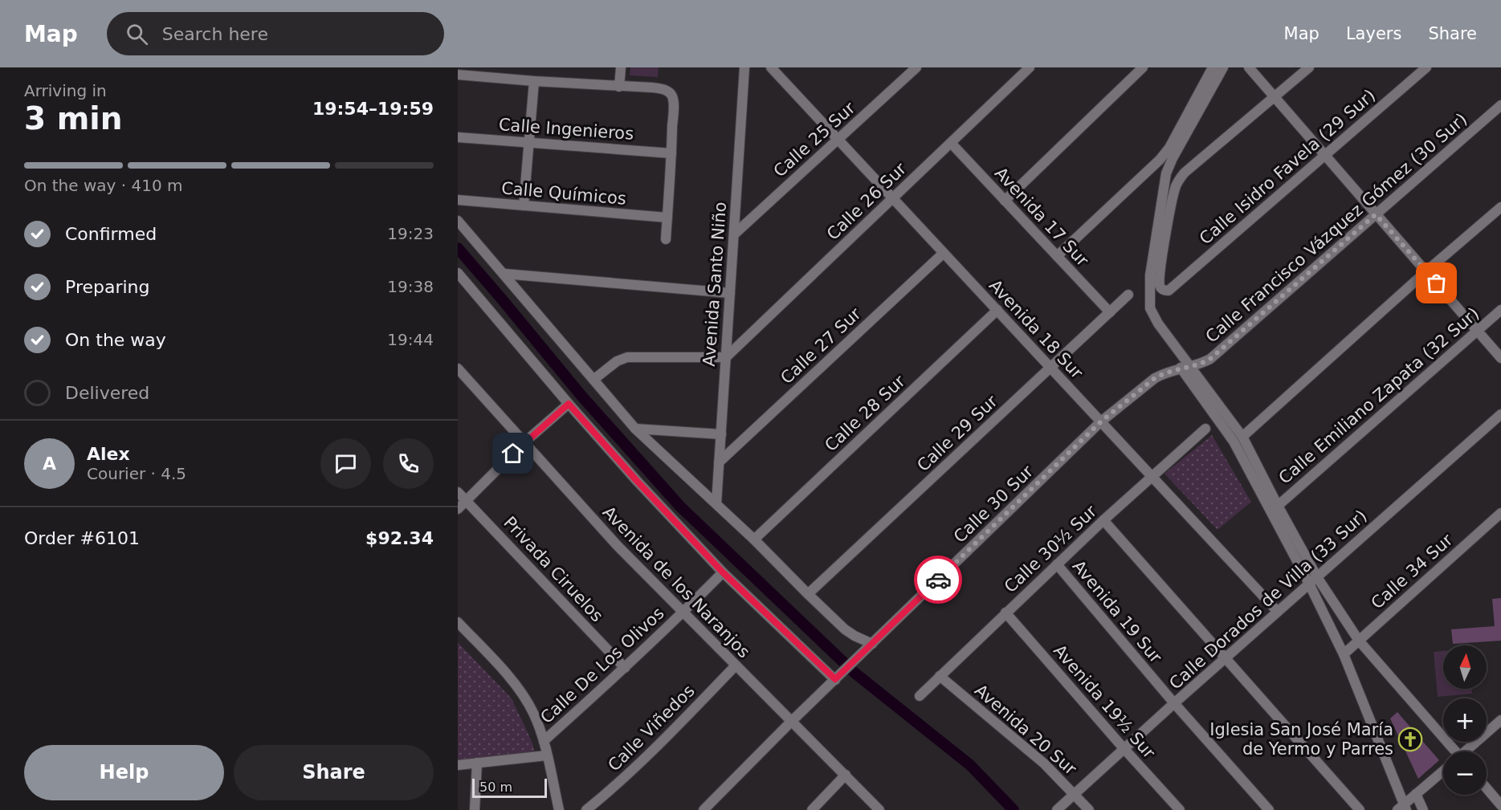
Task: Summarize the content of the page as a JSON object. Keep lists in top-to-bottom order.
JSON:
{
  "streets": {
    "street": [
      "Calle Ingenieros",
      "Calle 25 Sur",
      "Calle Isidro Favela (29 Sur)",
      "Calle Químicos",
      "Calle 26 Sur",
      "Avenida 17 Sur",
      "Calle Francisco Vázquez Gómez (30 Sur)",
      "Avenida Santo Niño",
      "Avenida 18 Sur",
      "Calle 27 Sur",
      "Calle Emiliano Zapata (32 Sur)",
      "Calle 28 Sur",
      "Calle 29 Sur",
      "Calle 30 Sur",
      "Calle 30½ Sur",
      "Privada Ciruelos",
      "Calle 34 Sur",
      "Avenida de los Naranjos",
      "Calle Dorados de Villa (33 Sur)",
      "Avenida 19 Sur",
      "Calle De Los Olivos",
      "Avenida 19½ Sur",
      "Calle Viñedos",
      "Avenida 20 Sur"
    ]
  },
  "crossings": [
    ["Calle 25 Sur", "Avenida Santo Niño"],
    ["Calle 25 Sur", "Avenida 18 Sur"],
    ["Calle 26 Sur", "Avenida 17 Sur"],
    ["Calle 26 Sur", "Avenida Santo Niño"],
    ["Calle 26 Sur", "Avenida 18 Sur"],
    ["Avenida 17 Sur", "Calle 29 Sur"],
    ["Calle Francisco Vázquez Gómez (30 Sur)", "Calle 30 Sur"],
    ["Avenida Santo Niño", "Calle 27 Sur"],
    ["Avenida 18 Sur", "Calle 27 Sur"],
    ["Avenida 18 Sur", "Calle 28 Sur"],
    ["Avenida 18 Sur", "Calle 29 Sur"],
    ["Avenida 18 Sur", "Calle 30 Sur"],
    ["Avenida 18 Sur", "Calle 30½ Sur"],
    ["Avenida 18 Sur", "Calle Dorados de Villa (33 Sur)"],
    ["Calle 30 Sur", "Avenida de los Naranjos"],
    ["Calle 30½ Sur", "Avenida 19 Sur"],
    ["Calle 30½ Sur", "Avenida 19½ Sur"],
    ["Calle 30½ Sur", "Avenida 20 Sur"],
    ["Privada Ciruelos", "Calle De Los Olivos"],
    ["Avenida de los Naranjos", "Calle De Los Olivos"],
    ["Avenida de los Naranjos", "Calle Viñedos"],
    ["Calle Dorados de Villa (33 Sur)", "Avenida 19 Sur"],
    ["Calle Dorados de Villa (33 Sur)", "Avenida 19½ Sur"],
    ["Calle Dorados de Villa (33 Sur)", "Avenida 20 Sur"]
  ],
  "places": {
    "church": ["Iglesia San José María de Yermo y Parres"]
  },
  "scale_bar": "50 m",
  "north": "top",
  "page": {
    "header": "Map",
    "search": "Search here",
    "nav": ["Map", "Layers", "Share"],
    "heading": ["3 min", "Arriving in", "19:54–19:59"],
    "panel": [
      "Alex",
      "Courier · 4.5",
      "Order #6101",
      "$92.34"
    ],
    "bar": "On the way · 410 m",
    "list": [
      ["Confirmed", "19:23"],
      ["Preparing", "19:38"],
      ["On the way", "19:44"],
      "Delivered"
    ],
    "round": "A",
    "map_buttons": ["+", "−"],
    "buttons": ["Help", "Share"],
    "scale": "50 m"
  }
}
